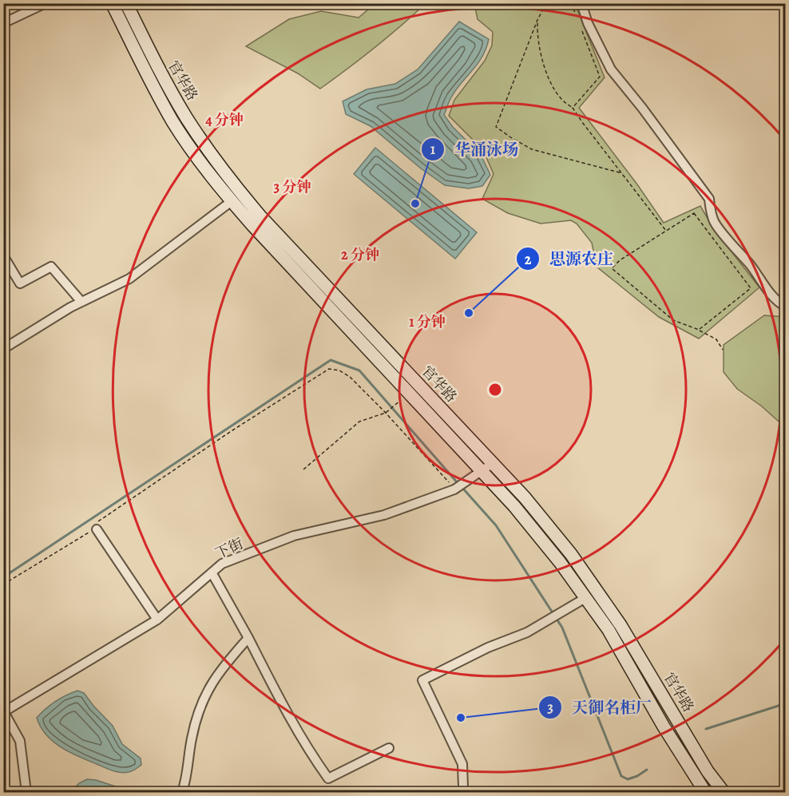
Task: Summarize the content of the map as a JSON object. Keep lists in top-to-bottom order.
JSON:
{
  "streets": {
    "main road": ["官华路"],
    "street": ["下街"]
  },
  "crossings": [
    ["官华路", "下街"]
  ],
  "places": ["华涌泳场", "思源农庄", "天御名柜厂"],
  "rings": [
    "4 分钟",
    "3 分钟",
    "2 分钟",
    "1 分钟"
  ]
}
